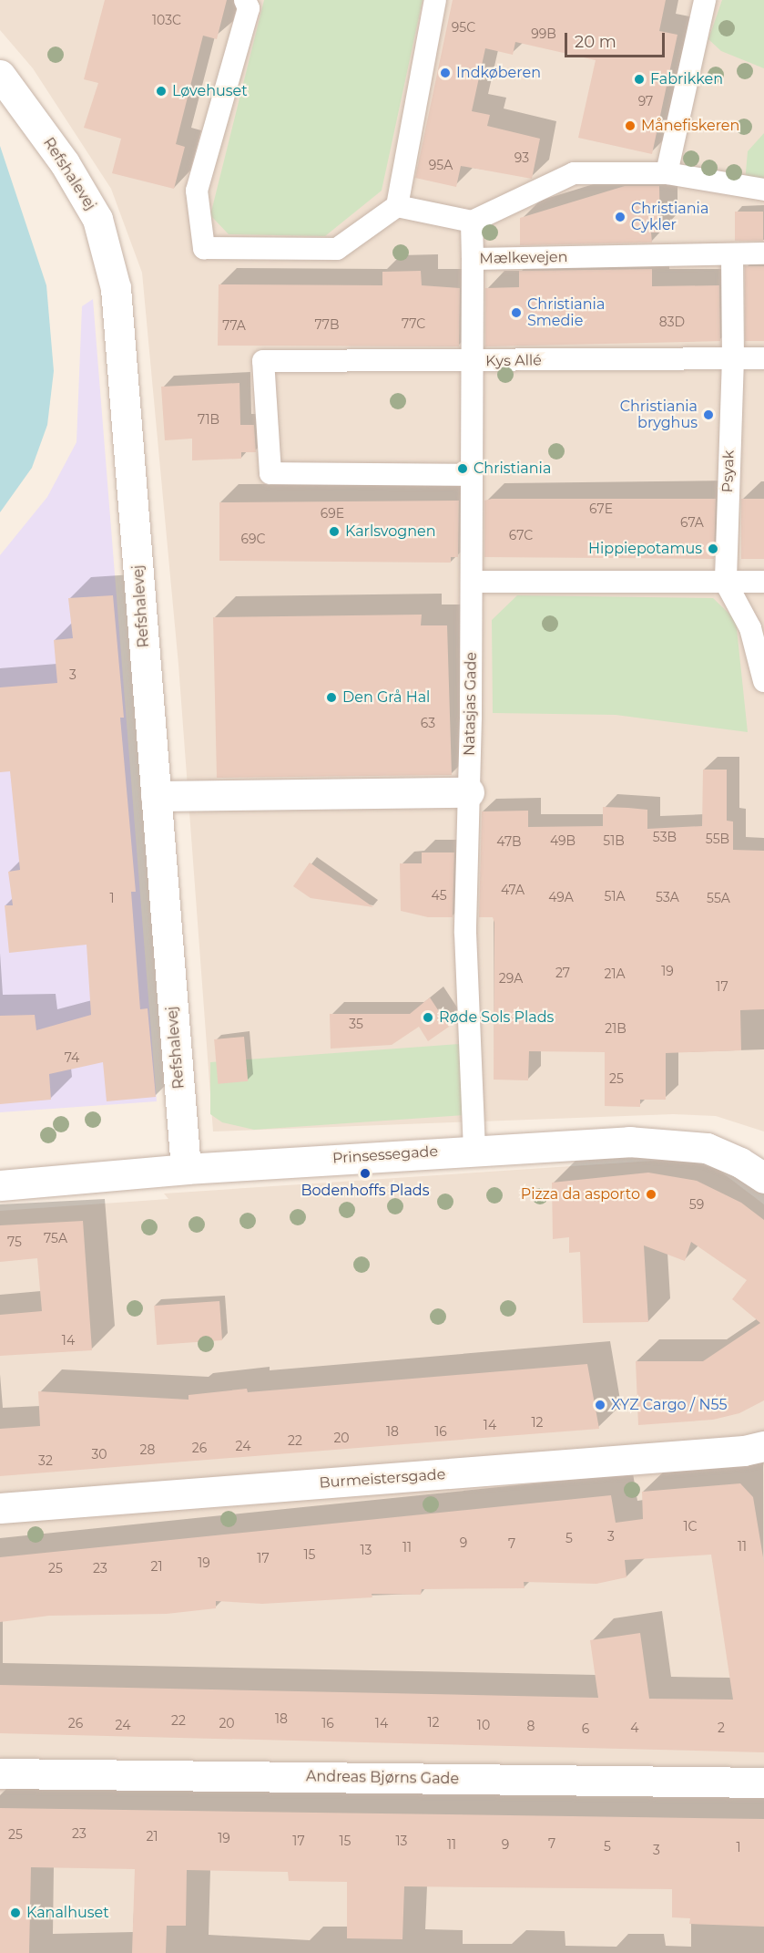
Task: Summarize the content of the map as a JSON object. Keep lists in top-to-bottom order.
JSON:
{
  "streets": {
    "street": [
      "Refshalevej",
      "Mælkevejen",
      "Kys Allé",
      "Psyak",
      "Natasjas Gade",
      "Prinsessegade",
      "Burmeistersgade",
      "Andreas Bjørns Gade"
    ]
  },
  "crossings": [
    ["Refshalevej", "Prinsessegade"],
    ["Mælkevejen", "Psyak"],
    ["Mælkevejen", "Natasjas Gade"],
    ["Kys Allé", "Psyak"],
    ["Kys Allé", "Natasjas Gade"],
    ["Natasjas Gade", "Prinsessegade"]
  ],
  "places": [
    "Indkøberen",
    "Fabrikken",
    "Løvehuset",
    "Månefiskeren",
    "Christiania Cykler",
    "Christiania Smedie",
    "Christiania bryghus",
    "Christiania",
    "Karlsvognen",
    "Hippiepotamus",
    "Den Grå Hal",
    "Røde Sols Plads",
    "Bodenhoffs Plads",
    "Pizza da asporto",
    "XYZ Cargo / N55",
    "Kanalhuset"
  ],
  "house_numbers": [
    "103C",
    "95C",
    "99B",
    "97",
    "93",
    "95A",
    "83D",
    "77C",
    "77B",
    "77A",
    "71B",
    "67E",
    "69E",
    "67A",
    "67C",
    "69C",
    "3",
    "63",
    "53B",
    "55B",
    "49B",
    "51B",
    "47B",
    "47A",
    "45",
    "51A",
    "49A",
    "53A",
    "1",
    "55A",
    "19",
    "27",
    "21A",
    "29A",
    "17",
    "35",
    "21B",
    "74",
    "25",
    "59",
    "75A",
    "75",
    "14",
    "12",
    "14",
    "18",
    "16",
    "20",
    "22",
    "24",
    "26",
    "28",
    "30",
    "32",
    "1C",
    "3",
    "5",
    "9",
    "7",
    "11",
    "11",
    "13",
    "15",
    "17",
    "19",
    "21",
    "25",
    "23",
    "18",
    "22",
    "12",
    "26",
    "20",
    "16",
    "14",
    "24",
    "10",
    "8",
    "4",
    "2",
    "6",
    "23",
    "25",
    "21",
    "19",
    "17",
    "15",
    "13",
    "7",
    "11",
    "9",
    "5",
    "1",
    "3"
  ],
  "scale_bar": "20 m"
}
